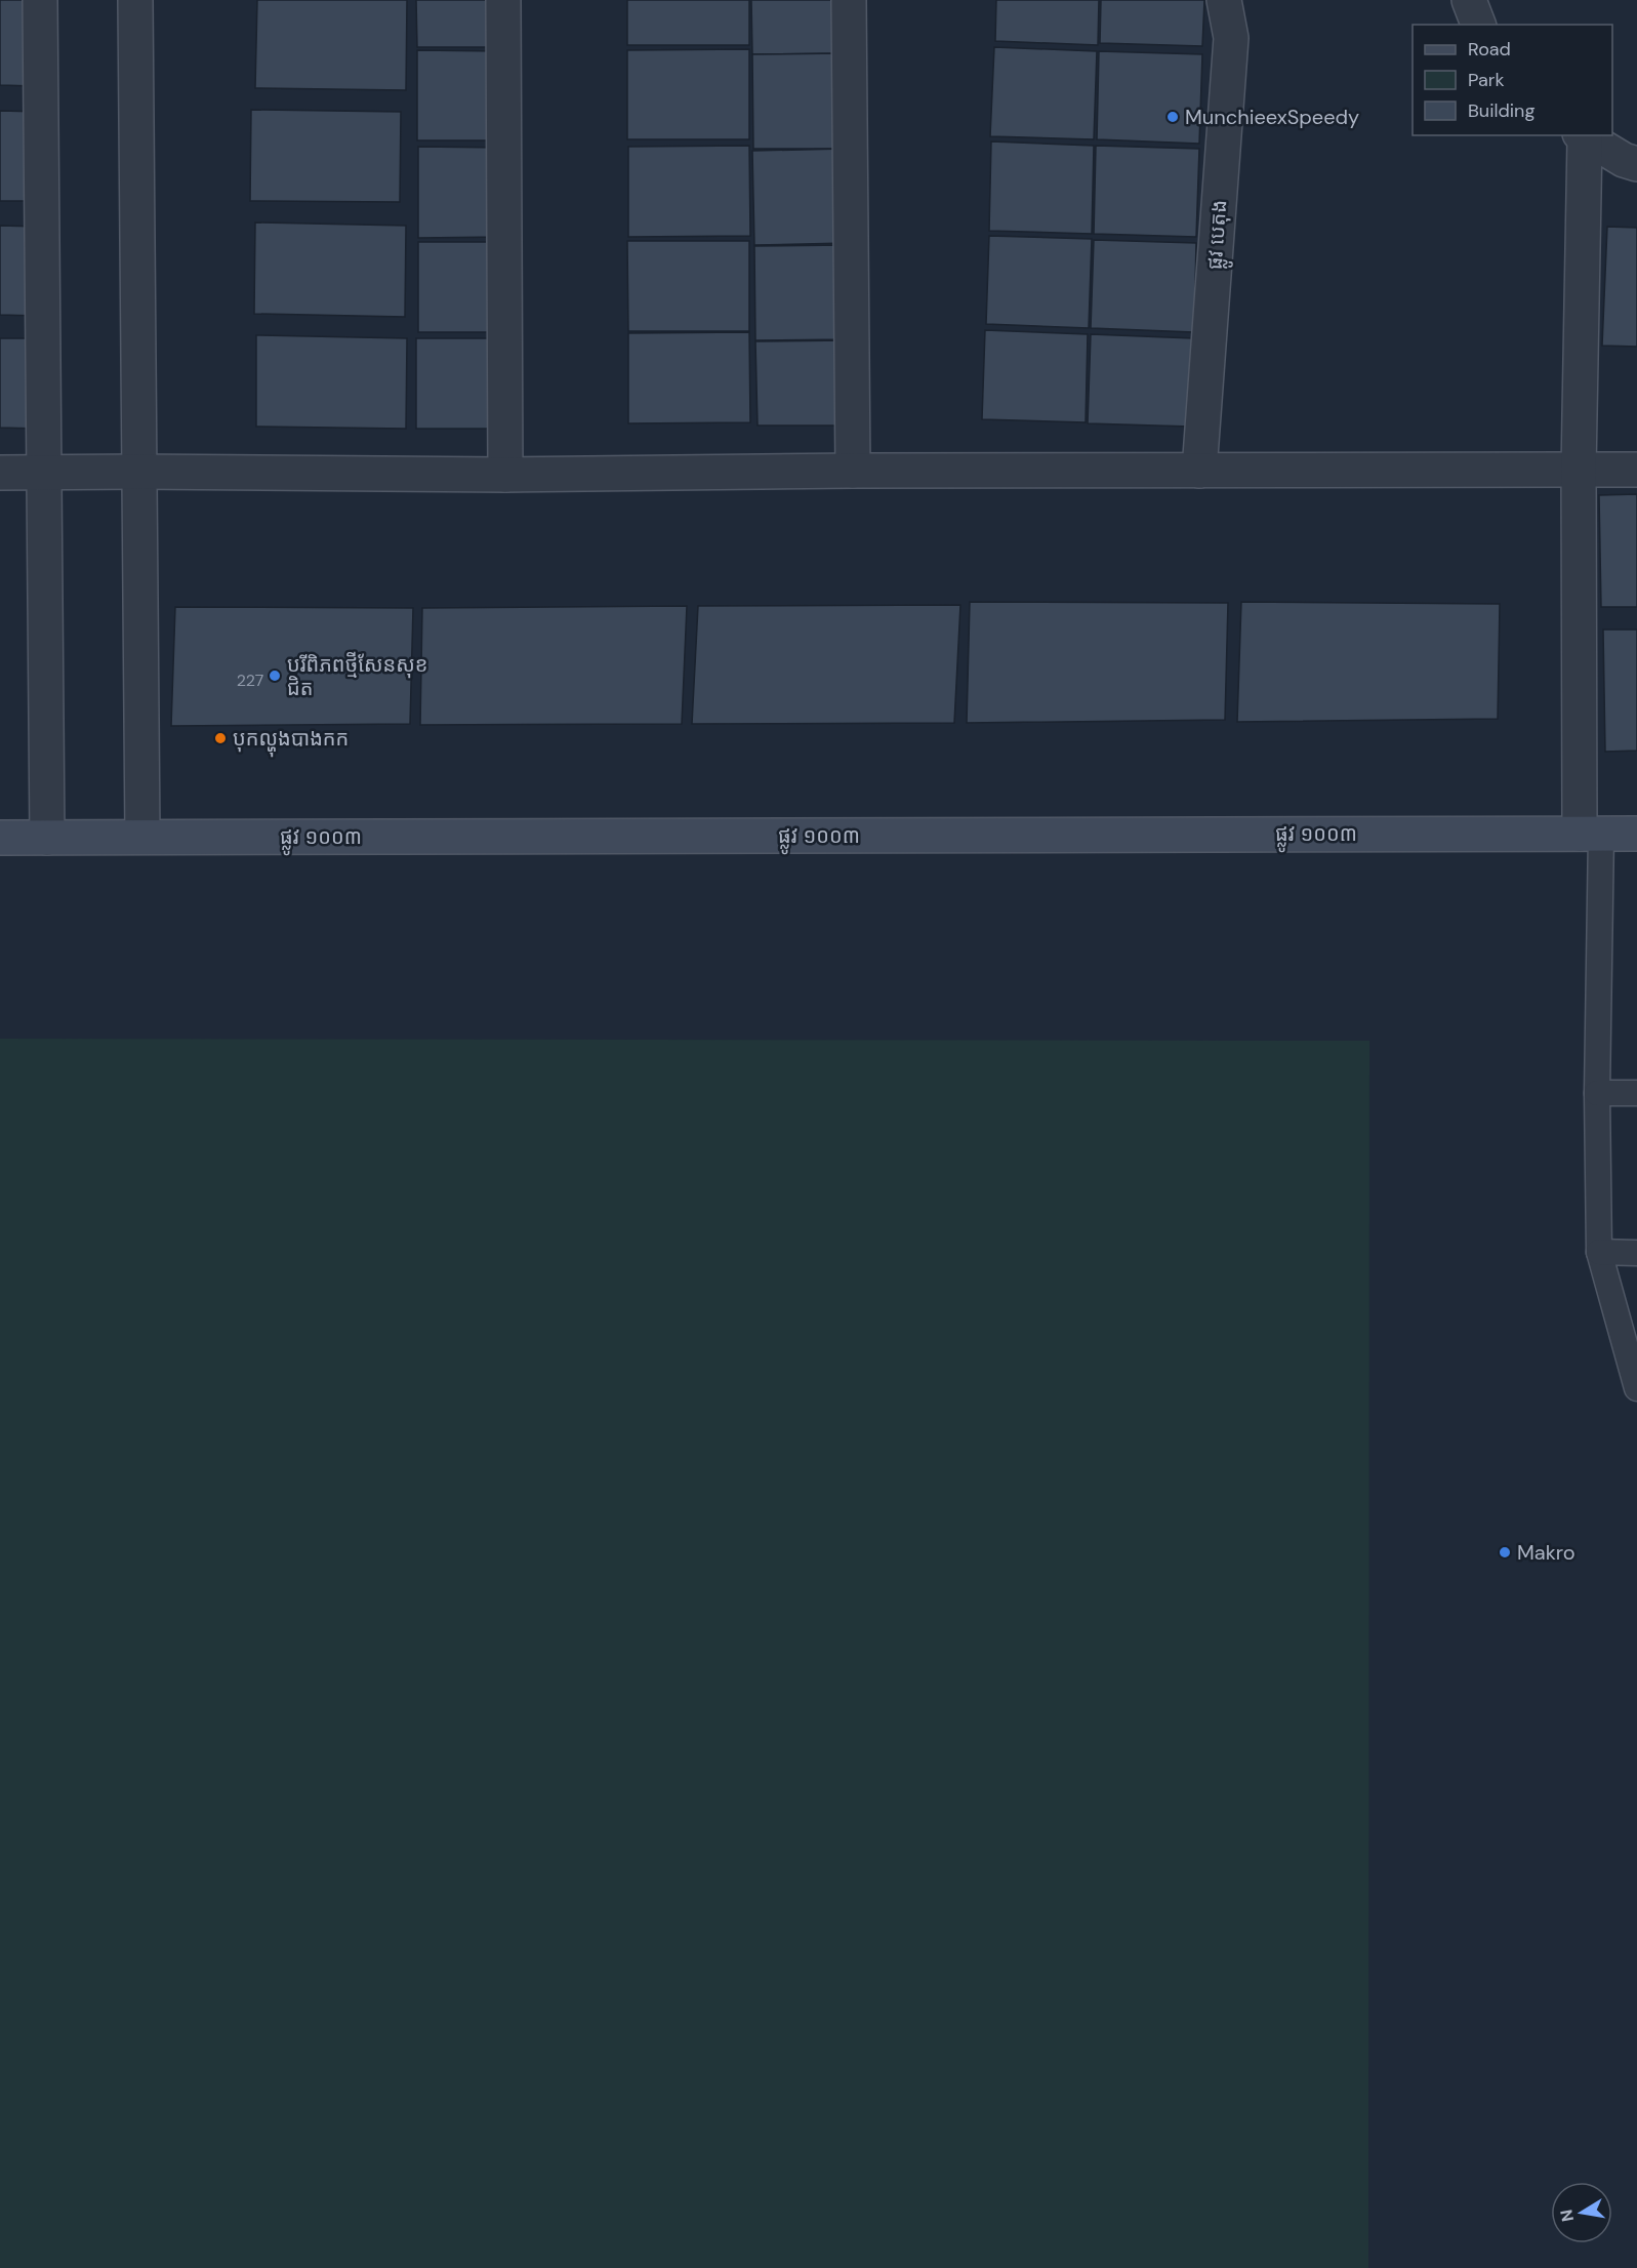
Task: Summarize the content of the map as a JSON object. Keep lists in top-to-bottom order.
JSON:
{
  "streets": {
    "main road": ["ផ្លូវ ១០០៣"],
    "street": ["ផ្លូវ បេតុង"]
  },
  "places": [
    "MunchieexSpeedy",
    "បុរីពិភពថ្មីសែនសុខ ជិត",
    "បុកល្ហុងបាងកក",
    "Makro"
  ],
  "house_numbers": ["227"],
  "legend": ["Road", "Park", "Building"],
  "north": "left"
}
